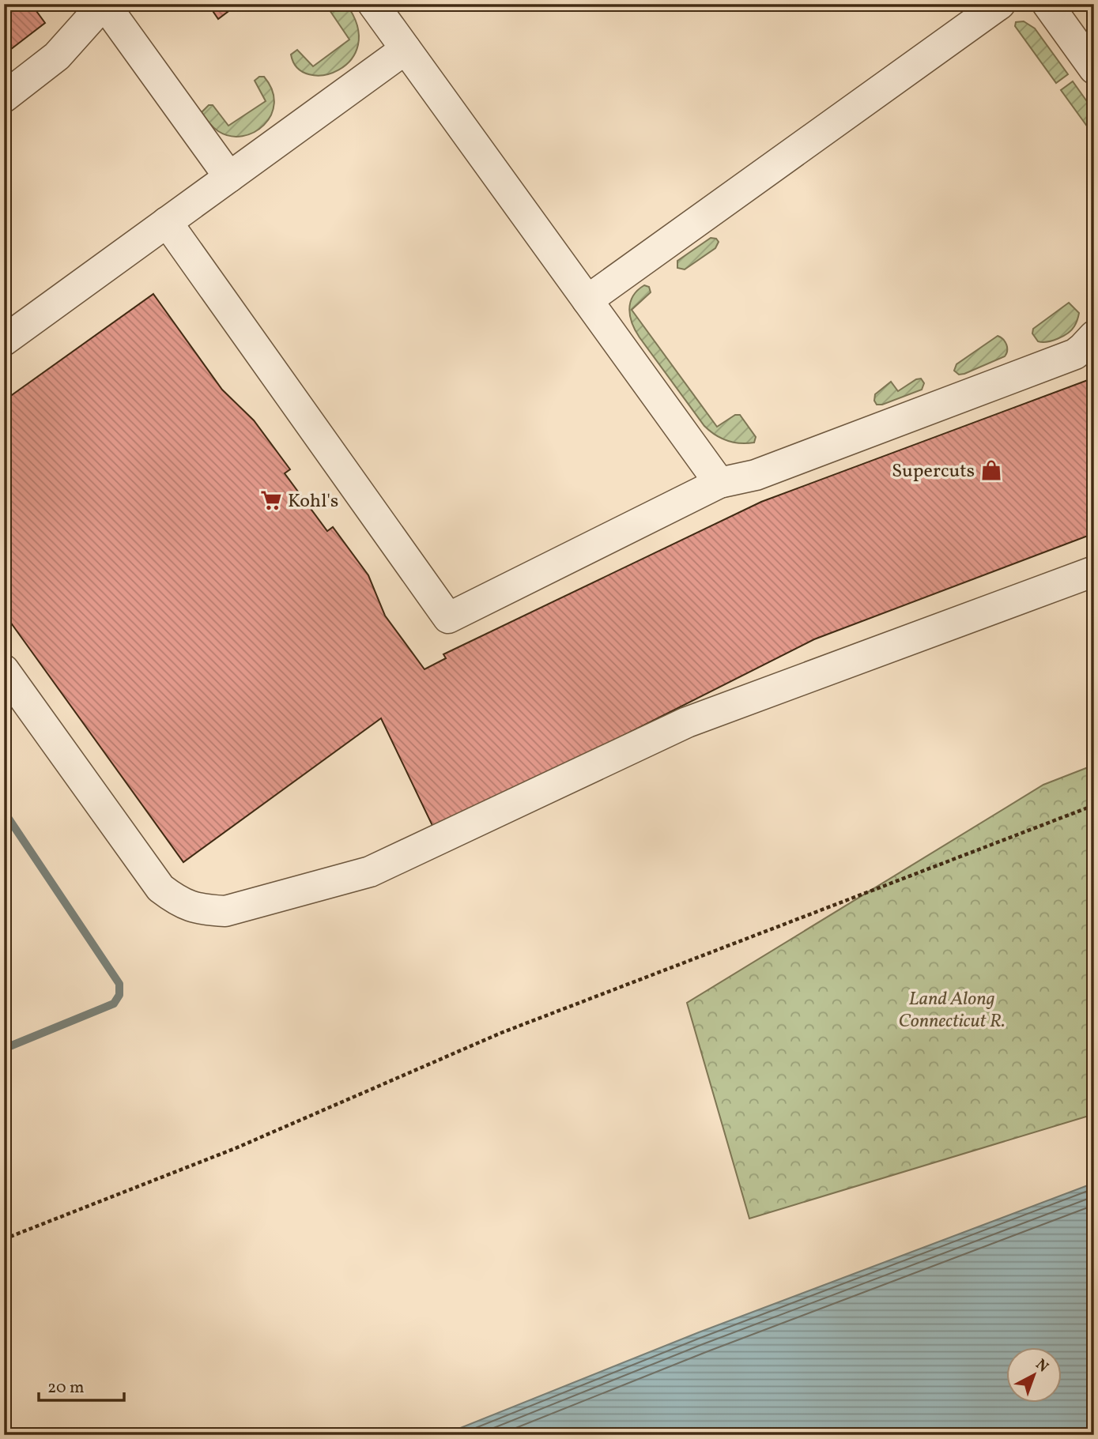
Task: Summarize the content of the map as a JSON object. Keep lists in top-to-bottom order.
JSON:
{
  "parks": ["Land Along Connecticut R."],
  "places": {
    "shop": ["Supercuts"],
    "supermarket": ["Kohl's"]
  },
  "scale_bar": "20 m",
  "north": "top right"
}
